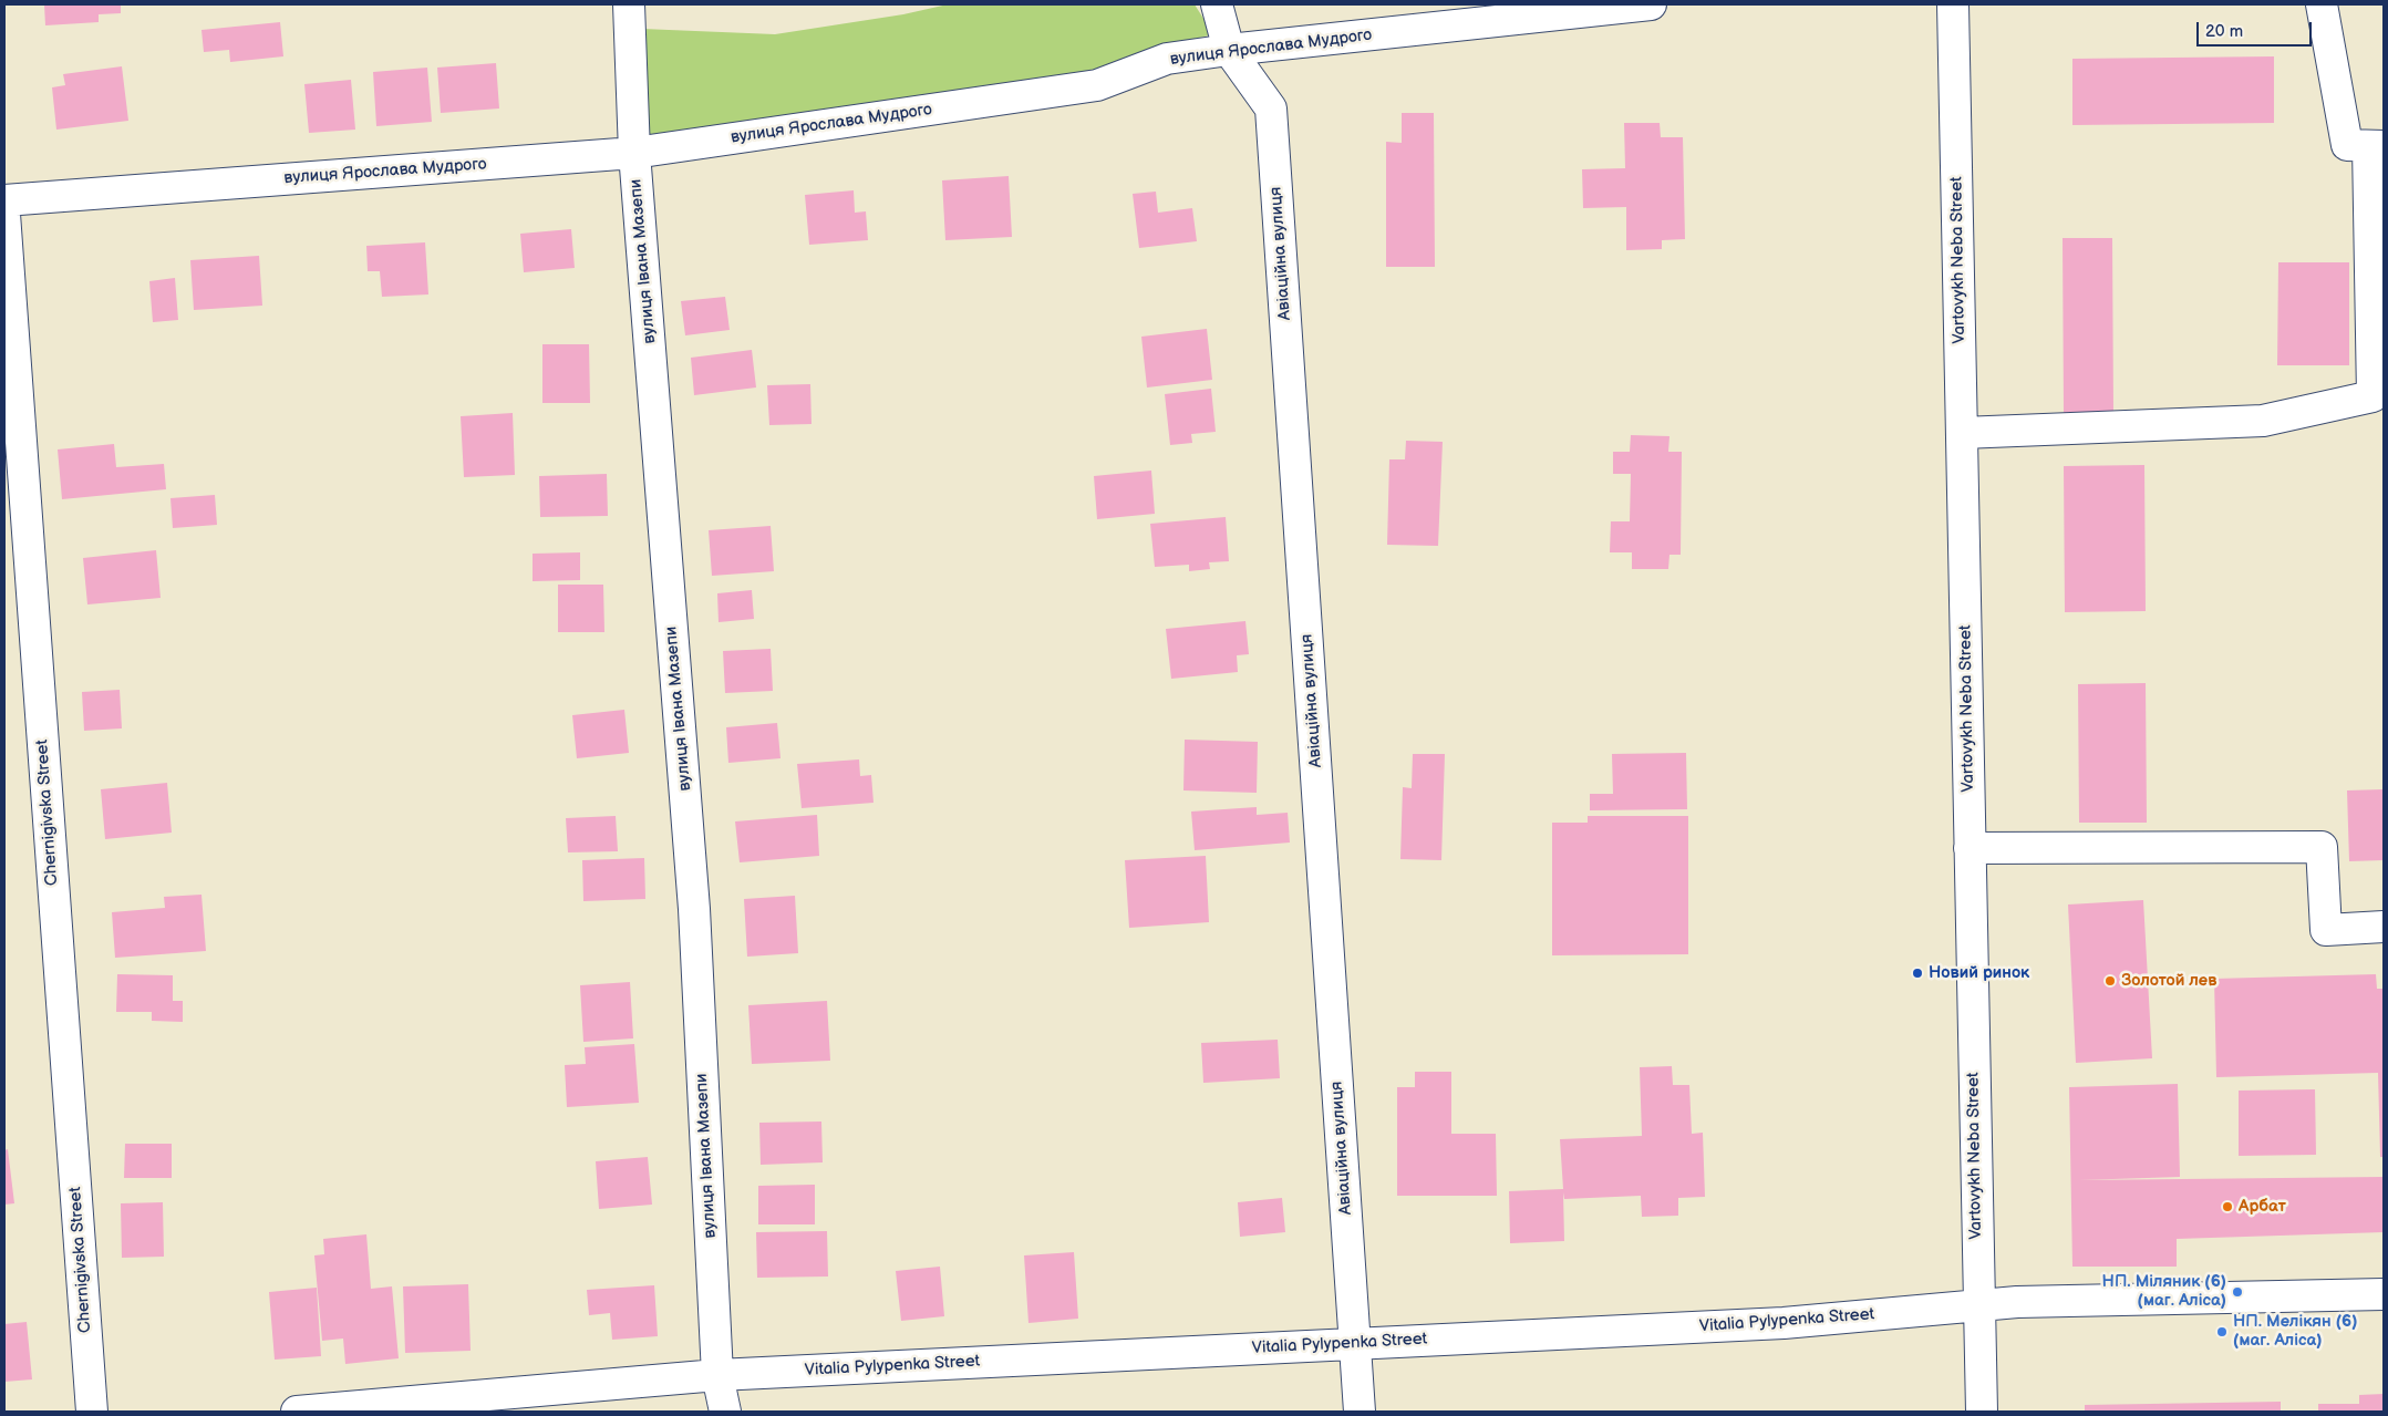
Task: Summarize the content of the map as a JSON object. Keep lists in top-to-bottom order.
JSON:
{
  "streets": {
    "street": [
      "вулиця Ярослава Мудрого",
      "Авіаційна вулиця",
      "Vartovykh Neba Street",
      "вулиця Івана Мазепи",
      "Chernigivska Street",
      "Vitalia Pylypenka Street"
    ]
  },
  "crossings": [
    ["вулиця Ярослава Мудрого", "Авіаційна вулиця"],
    ["вулиця Ярослава Мудрого", "вулиця Івана Мазепи"],
    ["Авіаційна вулиця", "Vitalia Pylypenka Street"],
    ["Vartovykh Neba Street", "Vitalia Pylypenka Street"],
    ["вулиця Івана Мазепи", "Vitalia Pylypenka Street"]
  ],
  "places": [
    "Новий ринок",
    "Золотой лев",
    "Арбат",
    "НП. Міляник (6) (маг. Аліса)",
    "НП. Мелікян (6) (маг. Аліса)"
  ],
  "scale_bar": "20 m"
}
